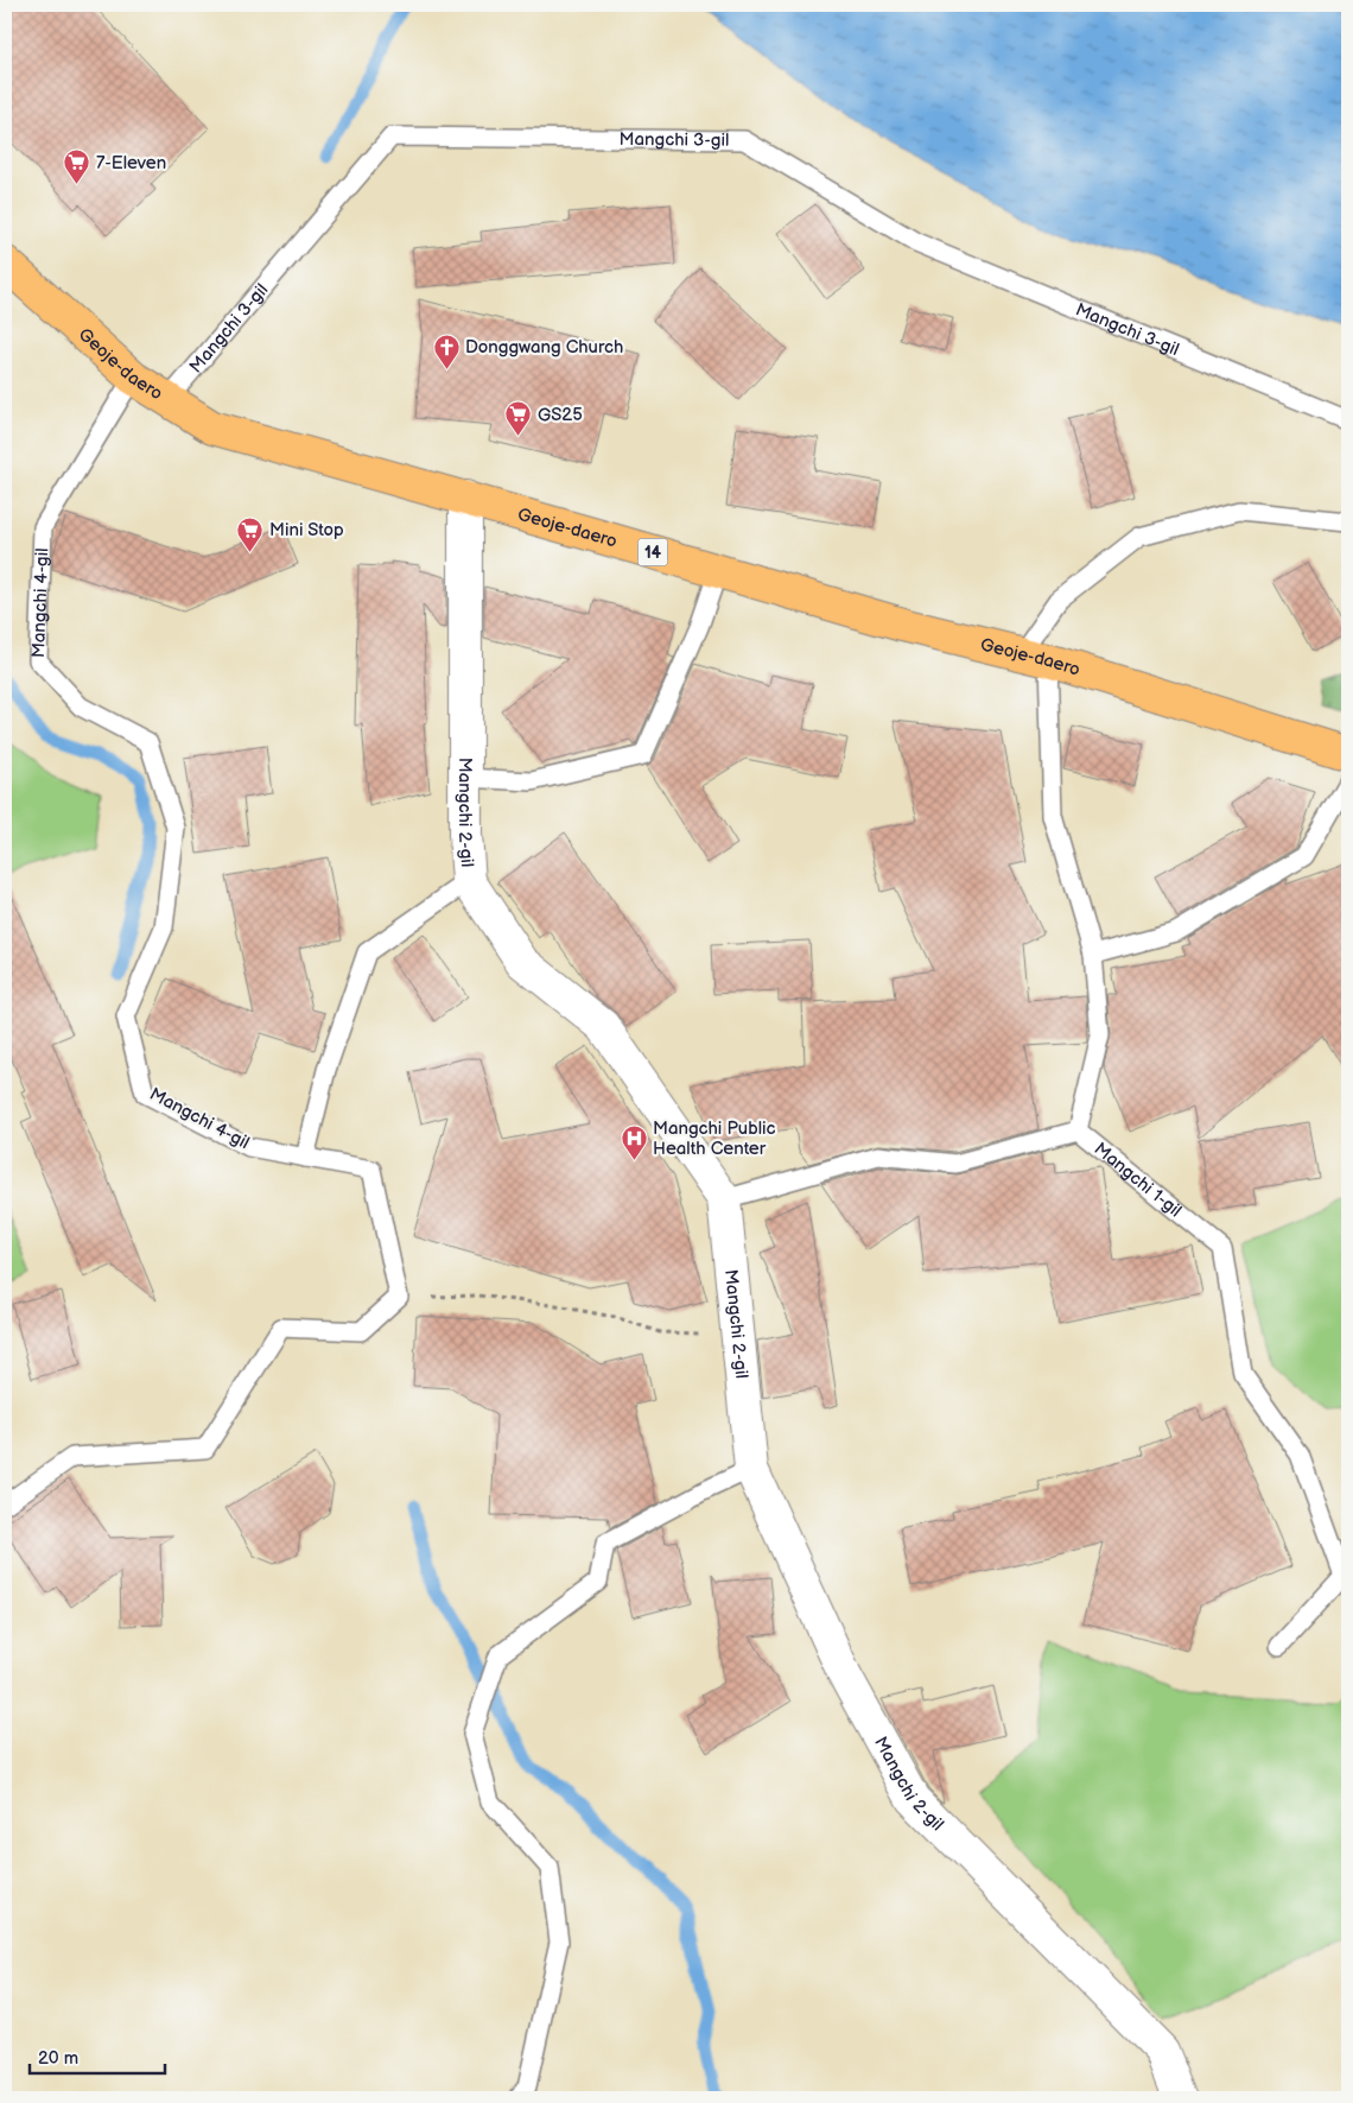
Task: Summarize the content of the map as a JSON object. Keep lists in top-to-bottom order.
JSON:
{
  "streets": {
    "main road": ["Geoje-daero", "14"],
    "street": ["Mangchi 2-gil"],
    "lane": ["Mangchi 3-gil", "Mangchi 4-gil", "Mangchi 1-gil"]
  },
  "crossings": [
    ["Mangchi 3-gil", "Geoje-daero"],
    ["Geoje-daero", "Mangchi 4-gil"],
    ["Geoje-daero", "Mangchi 2-gil"],
    ["Geoje-daero", "Mangchi 1-gil"]
  ],
  "places": {
    "supermarket": ["7-Eleven", "GS25", "Mini Stop"],
    "church": ["Donggwang Church"],
    "hospital": ["Mangchi Public Health Center"]
  },
  "scale_bar": "20 m"
}
